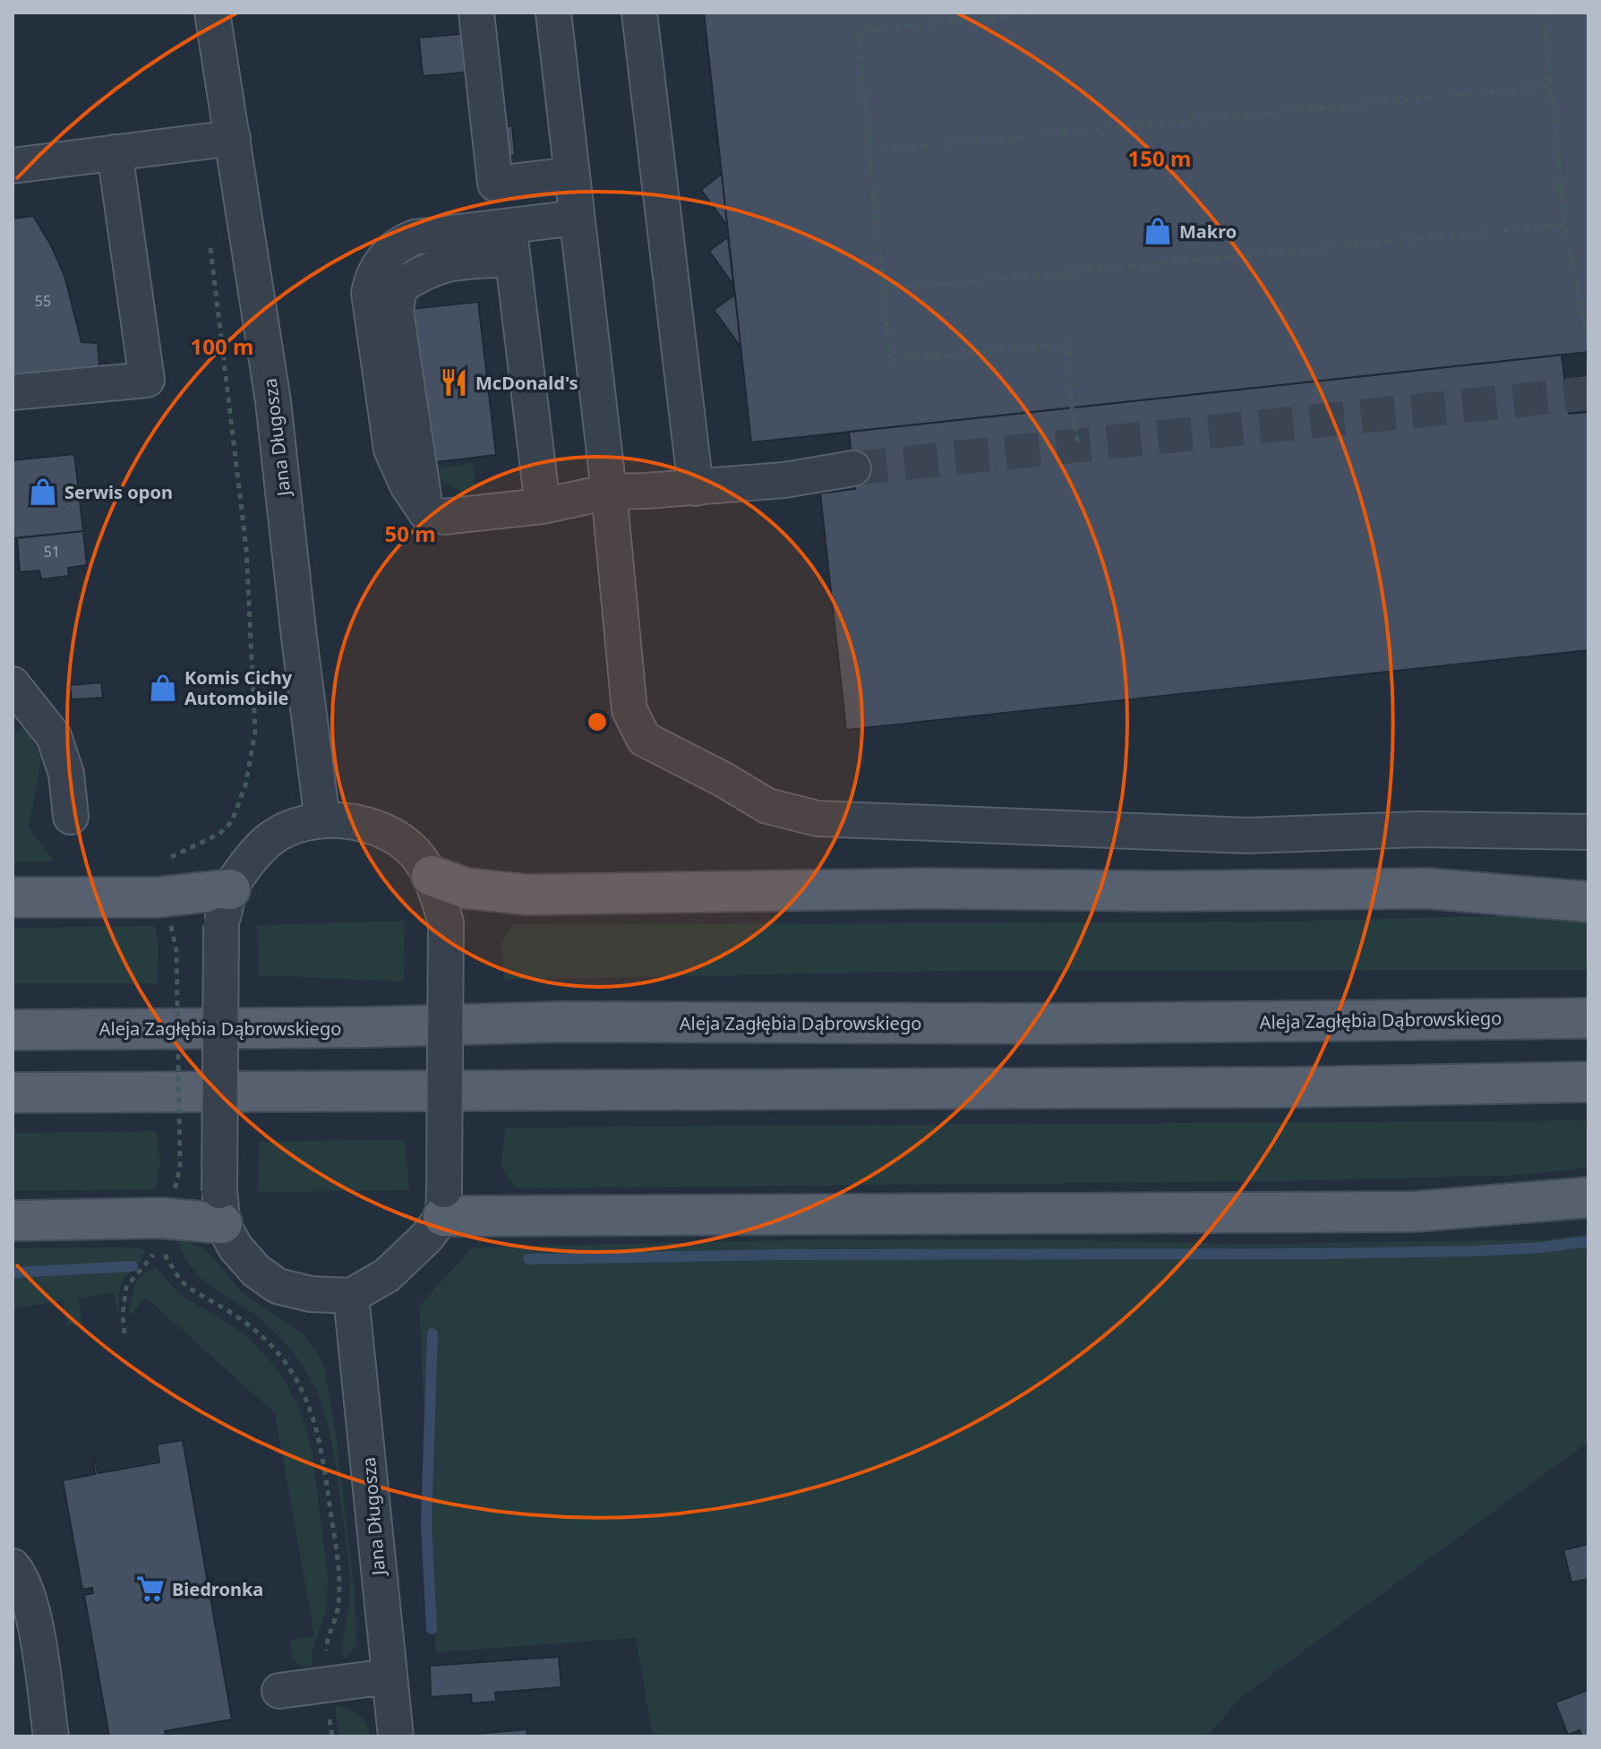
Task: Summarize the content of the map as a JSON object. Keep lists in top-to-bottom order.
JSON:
{
  "streets": {
    "main road": ["Aleja Zagłębia Dąbrowskiego"],
    "street": ["Jana Długosza"]
  },
  "places": {
    "shop": ["Makro", "Serwis opon", "Komis Cichy Automobile"],
    "restaurant": ["McDonald's"],
    "supermarket": ["Biedronka"]
  },
  "house_numbers": ["55", "51"],
  "rings": ["150 m", "100 m", "50 m"]
}
